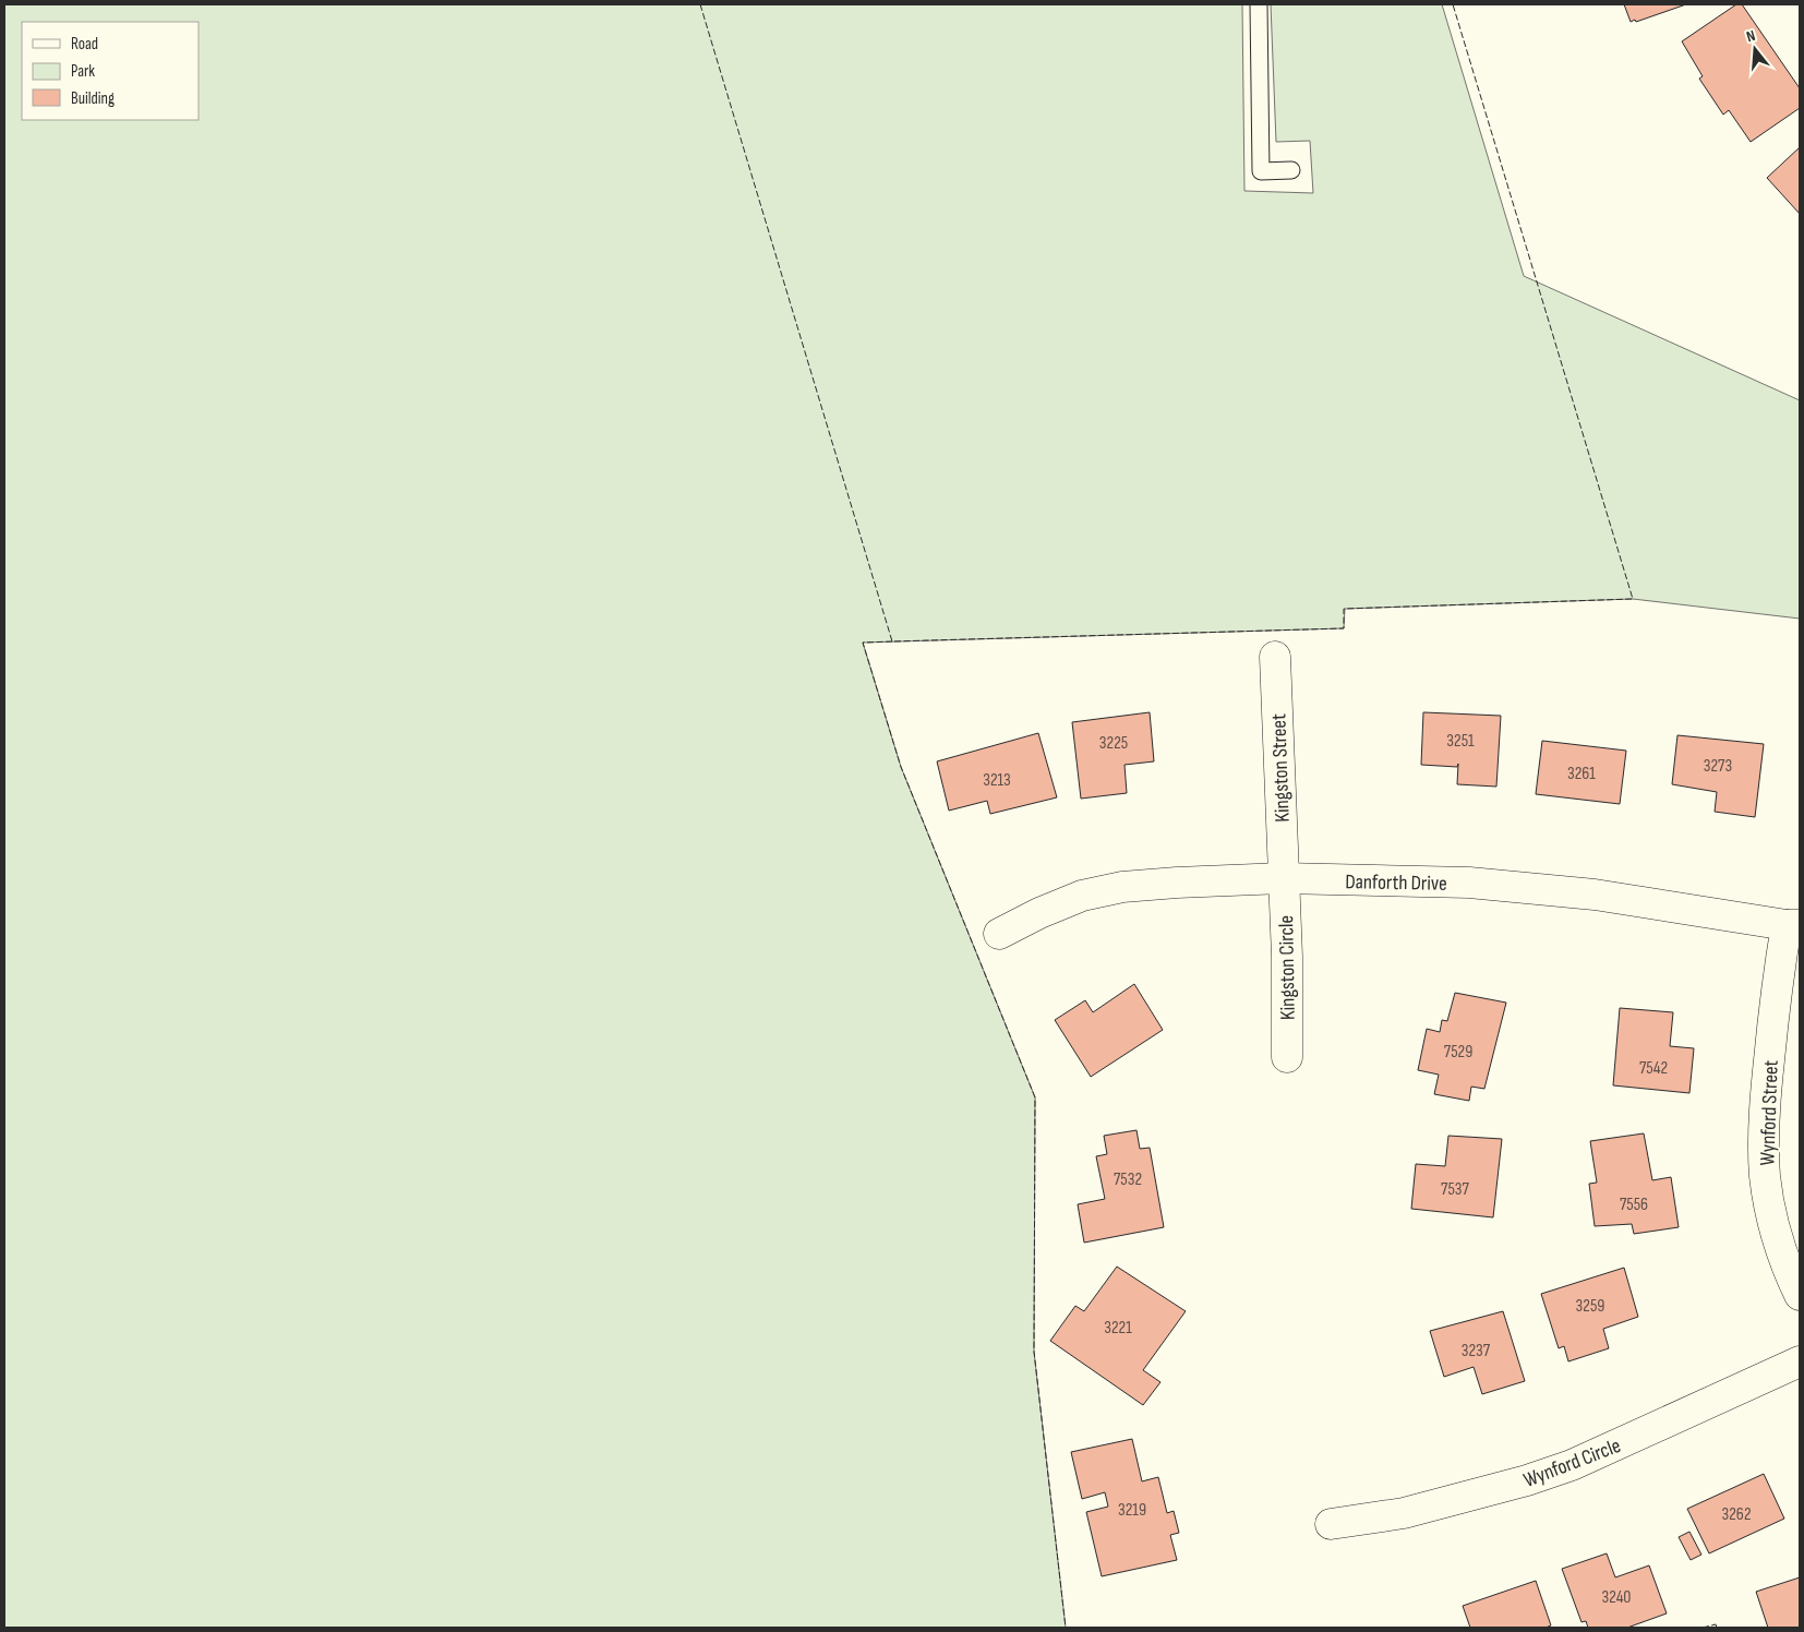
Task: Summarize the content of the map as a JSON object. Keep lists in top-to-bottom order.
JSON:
{
  "streets": {
    "street": [
      "Kingston Street",
      "Danforth Drive",
      "Kingston Circle",
      "Wynford Street",
      "Wynford Circle"
    ]
  },
  "crossings": [
    ["Kingston Street", "Danforth Drive"],
    ["Kingston Street", "Kingston Circle"],
    ["Danforth Drive", "Kingston Circle"],
    ["Danforth Drive", "Wynford Street"]
  ],
  "house_numbers": [
    "3251",
    "3225",
    "3273",
    "3261",
    "3213",
    "7529",
    "7542",
    "7532",
    "7537",
    "7556",
    "3259",
    "3221",
    "3237",
    "3219",
    "3262",
    "3240"
  ],
  "legend": ["Road", "Park", "Building"],
  "north": "top"
}
